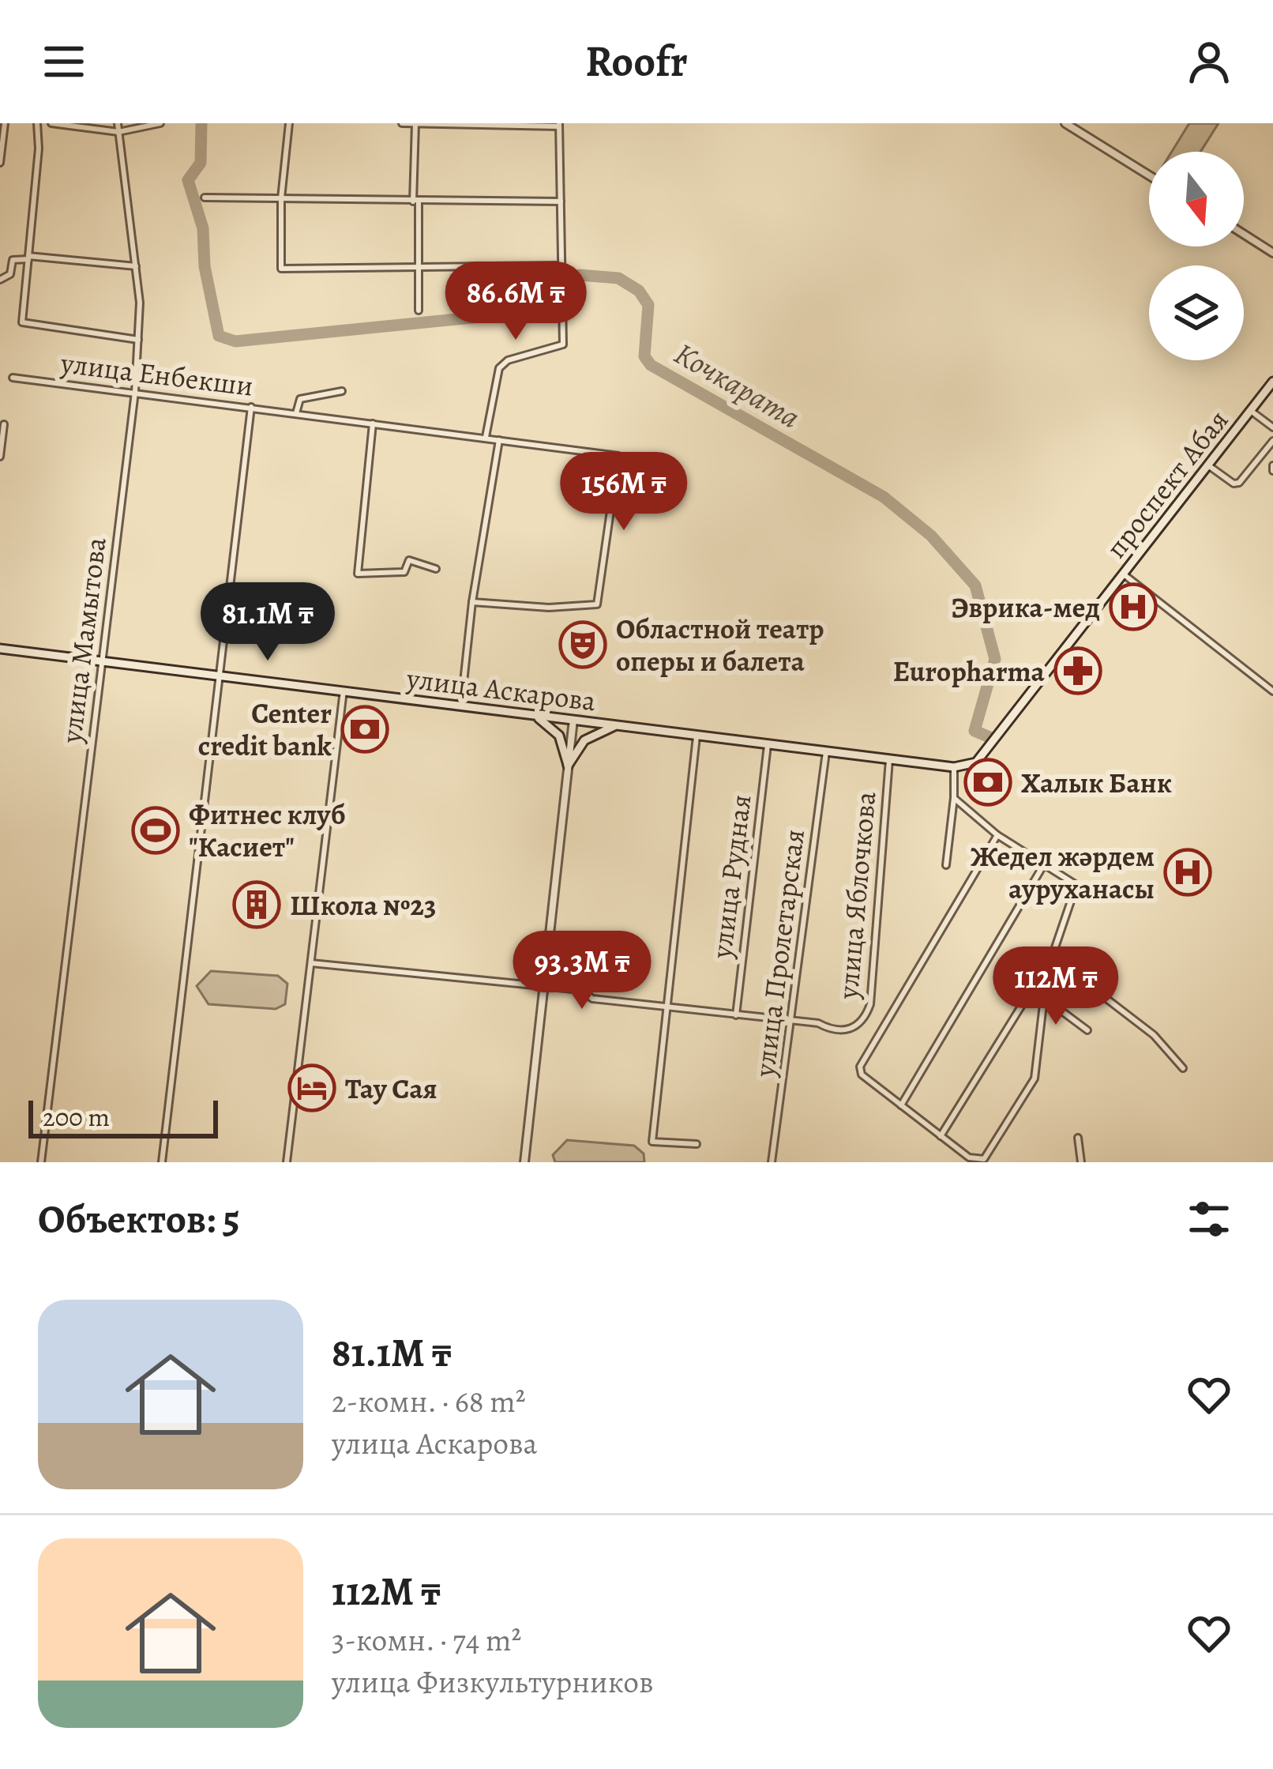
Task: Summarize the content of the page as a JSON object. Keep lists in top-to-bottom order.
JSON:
{
  "streets": {
    "main road": ["проспект Абая", "улица Аскарова"],
    "street": [
      "улица Енбекши",
      "улица Мамытова",
      "улица Рудная",
      "улица Яблочкова",
      "улица Пролетарская"
    ]
  },
  "crossings": [
    ["улица Енбекши", "улица Мамытова"],
    ["проспект Абая", "улица Аскарова"],
    ["улица Мамытова", "улица Аскарова"],
    ["улица Аскарова", "улица Рудная"],
    ["улица Аскарова", "улица Яблочкова"],
    ["улица Аскарова", "улица Пролетарская"],
    ["улица Яблочкова", "улица Пролетарская"]
  ],
  "water": ["Кочкарата"],
  "places": {
    "hospital": ["Эврика-мед", "Жедел жәрдем ауруханасы"],
    "theatre": ["Областной театр оперы и балета"],
    "pharmacy": ["Europharma"],
    "bank": ["Center credit bank", "Халык Банк"],
    "sports": ["Фитнес клуб \"Касиет\""],
    "building": ["Школа №23"],
    "hotel": ["Тау Сая"]
  },
  "scale_bar": "200 m",
  "north": "bottom",
  "page": {
    "header": "Roofr",
    "price": [
      "86.6M ₸",
      "156M ₸",
      "81.1M ₸",
      "93.3M ₸",
      "112M ₸"
    ],
    "scale": "200 m",
    "heading": "Объектов: 5",
    "list": [
      {
        "name": "81.1M ₸",
        "note": "2-комн. · 68 m² · улица Аскарова"
      },
      {
        "name": "112M ₸",
        "note": "3-комн. · 74 m² · улица Физкультурников"
      }
    ]
  }
}
